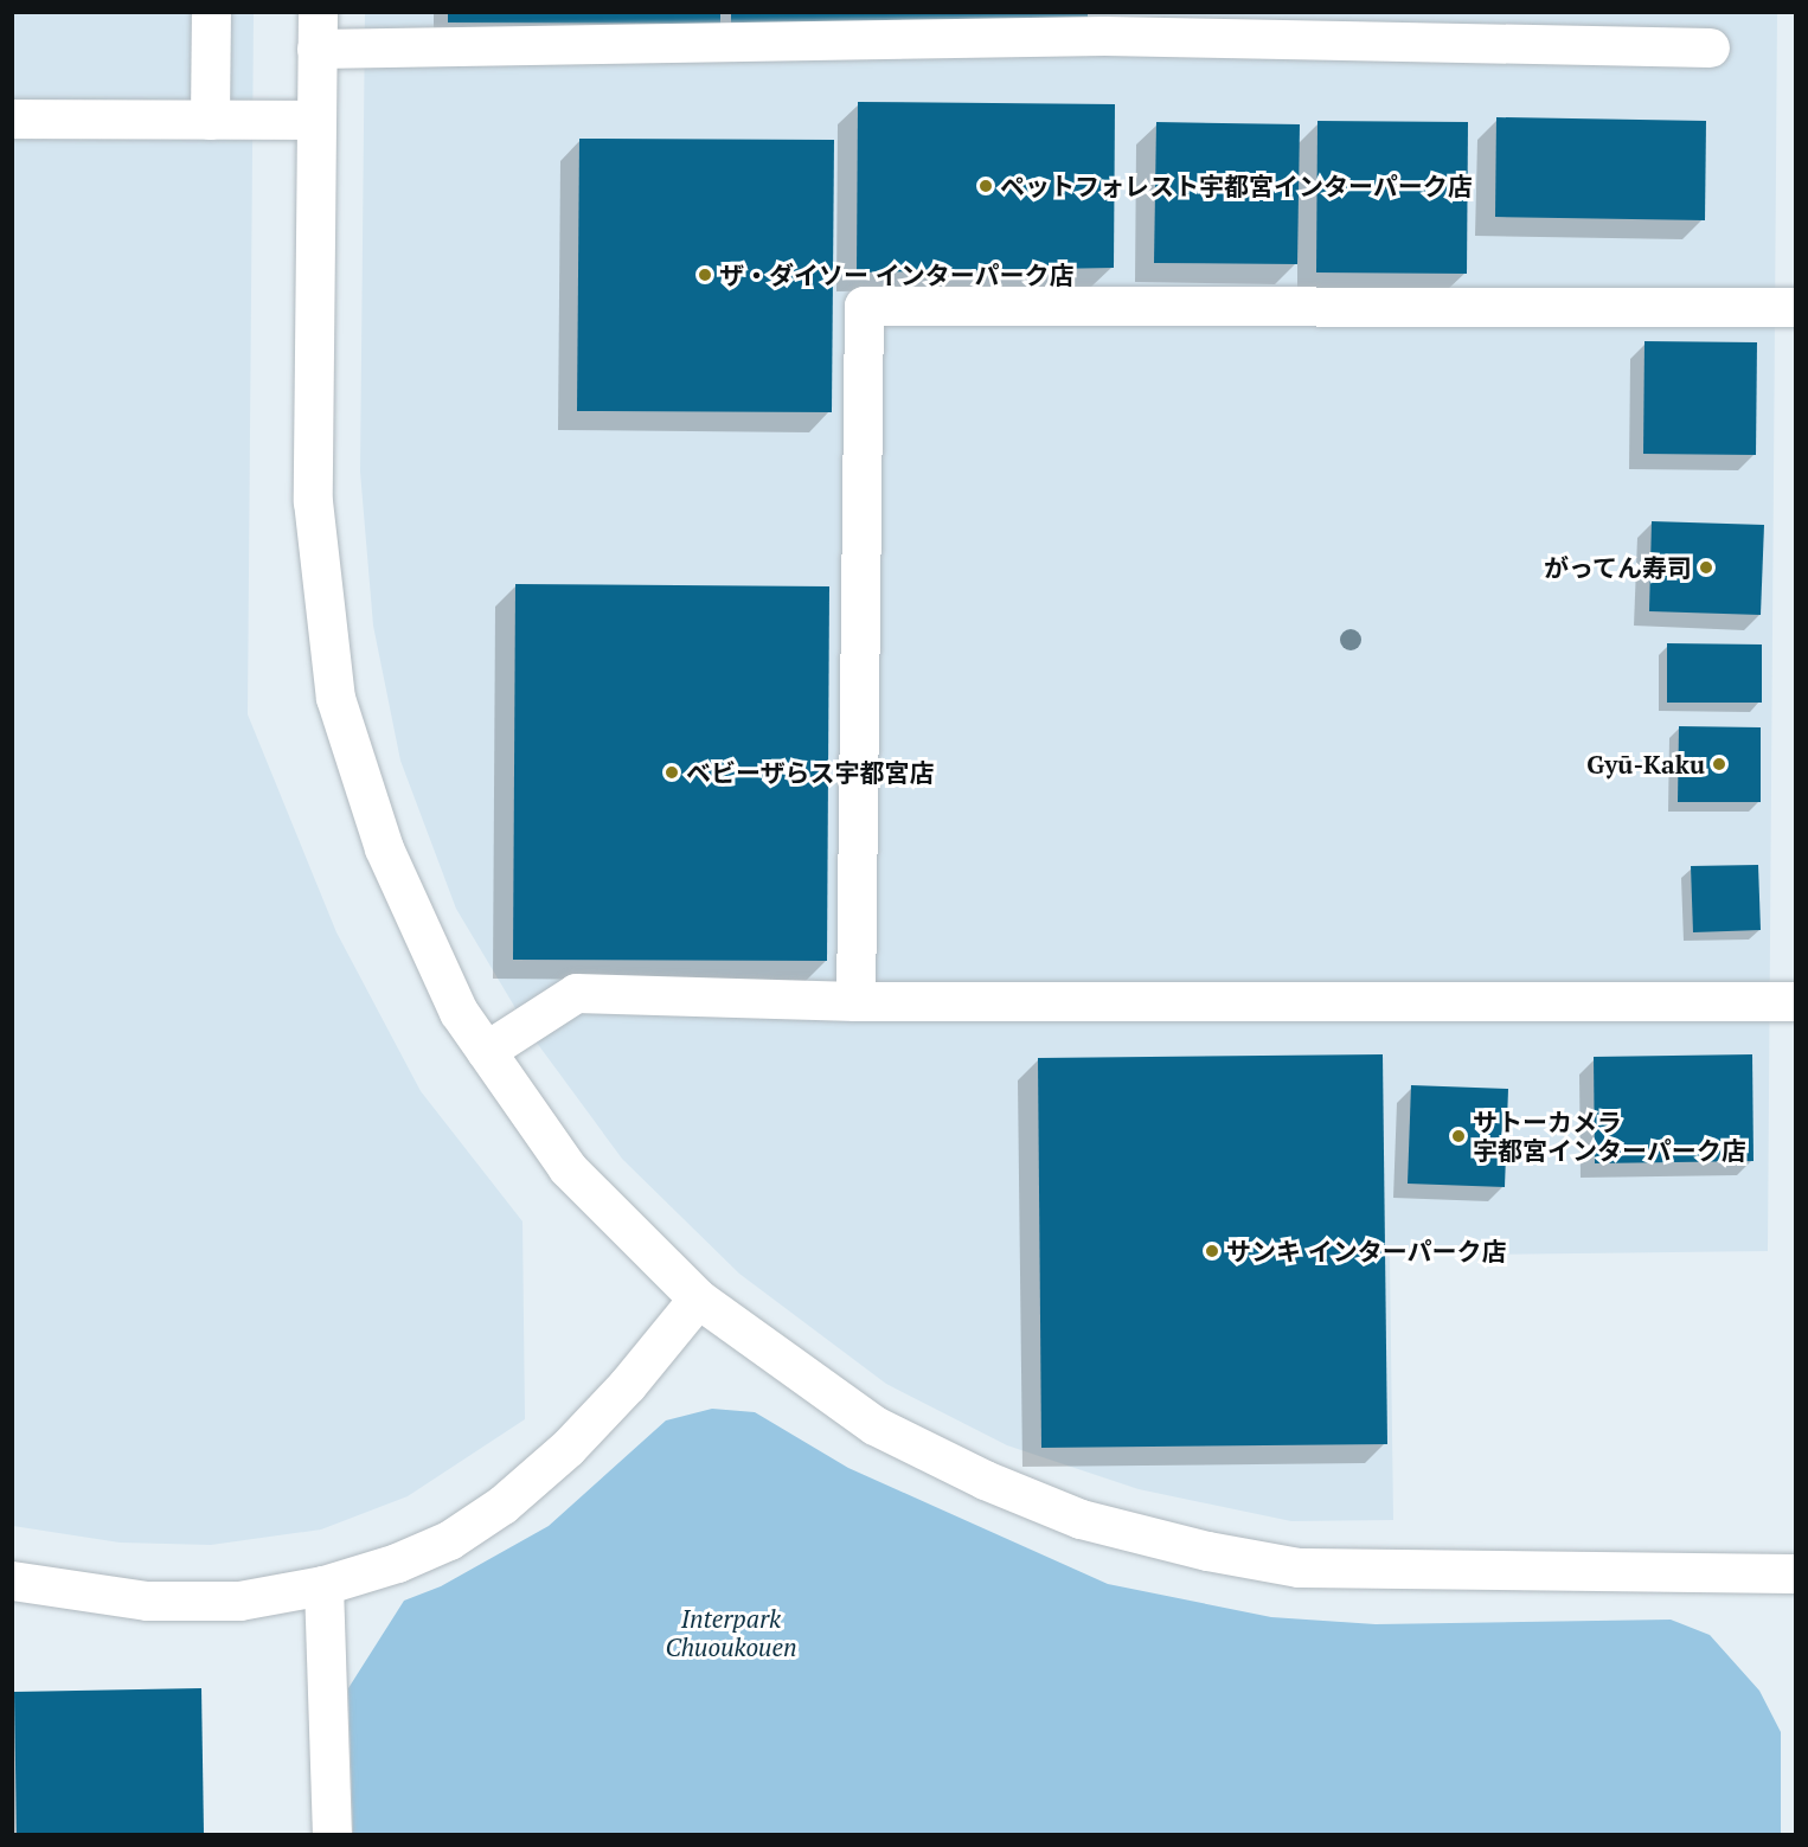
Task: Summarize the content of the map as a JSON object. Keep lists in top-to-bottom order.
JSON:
{
  "parks": ["Interpark Chuoukouen"],
  "places": [
    "ペットフォレスト宇都宮インターパーク店",
    "ザ・ダイソー インターパーク店",
    "がってん寿司",
    "Gyū-Kaku",
    "ベビーザらス宇都宮店",
    "サトーカメラ 宇都宮インターパーク店",
    "サンキ インターパーク店"
  ]
}
